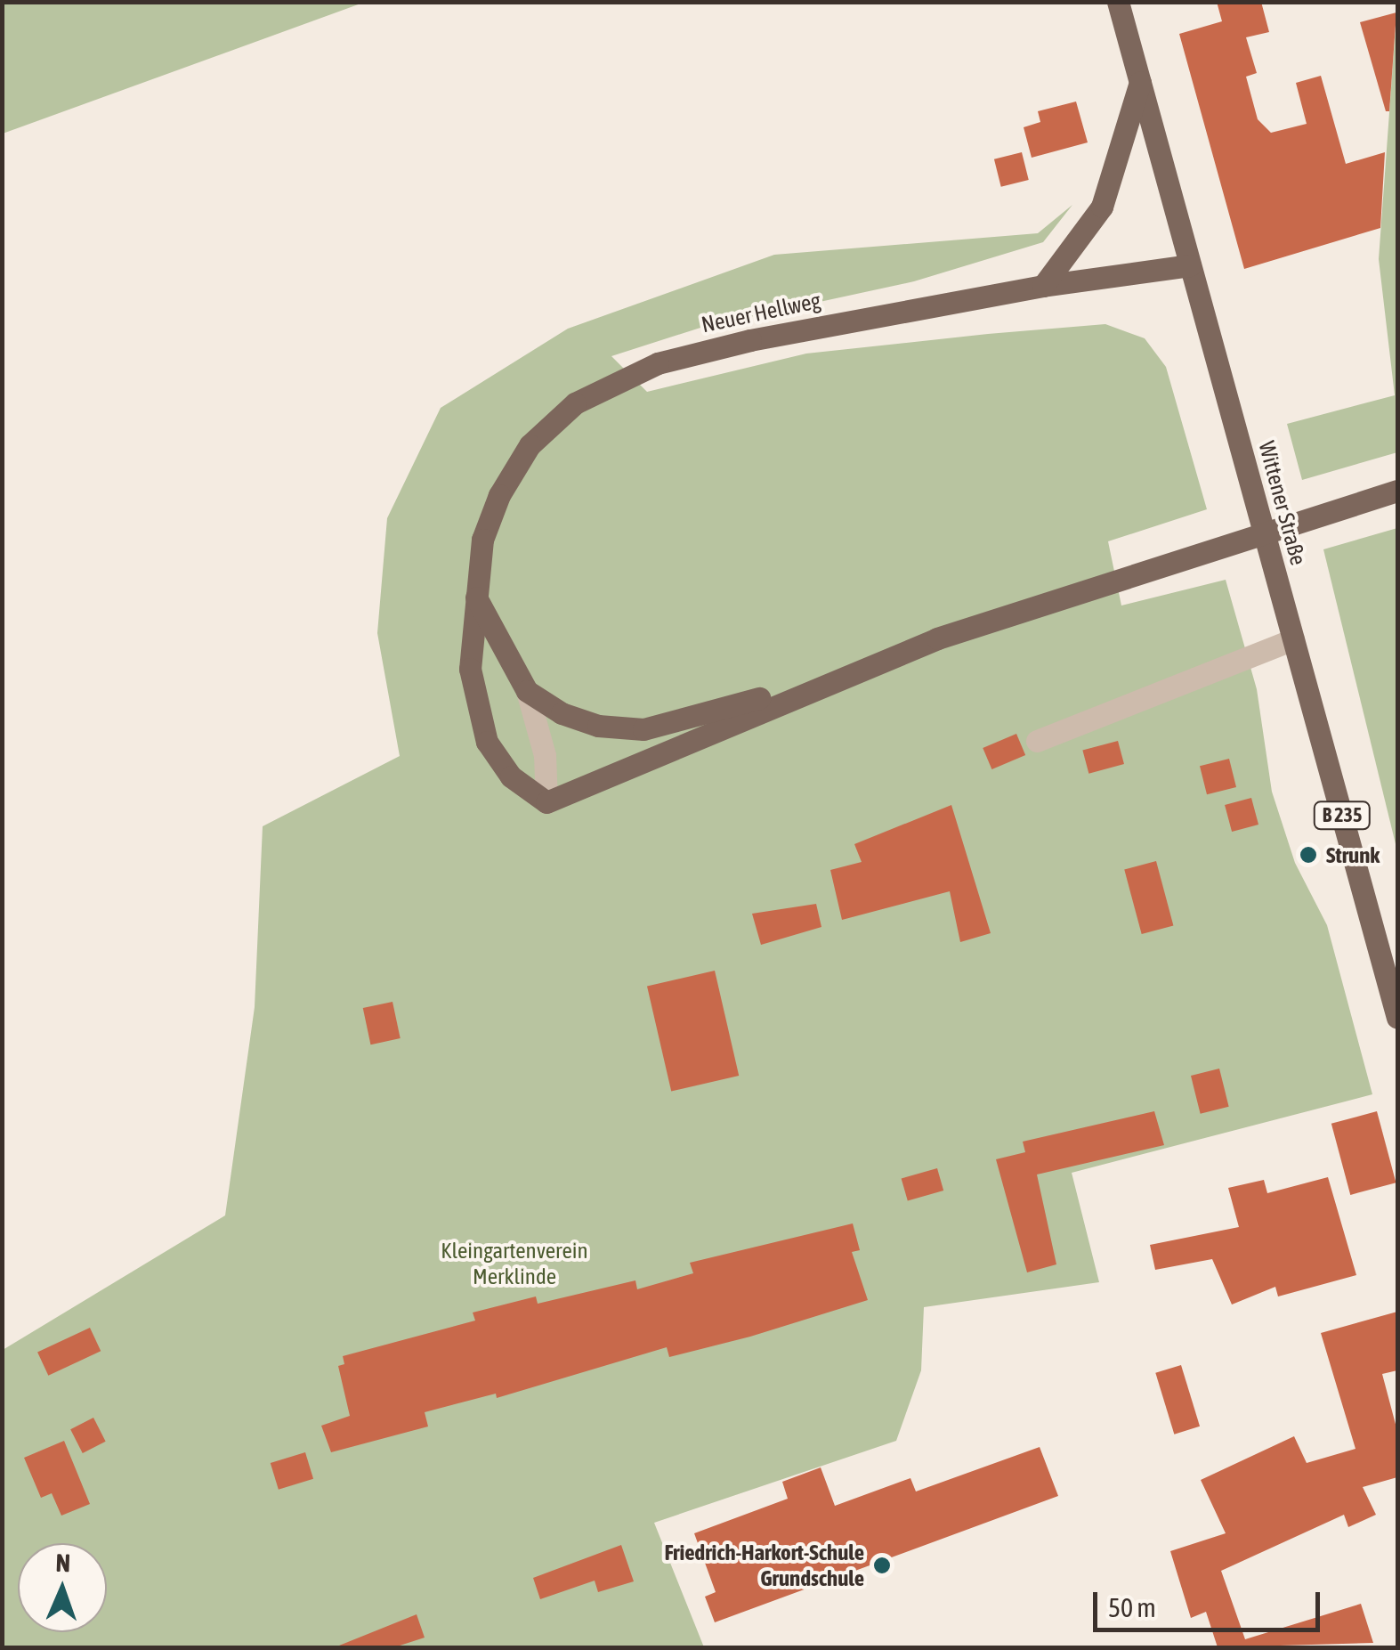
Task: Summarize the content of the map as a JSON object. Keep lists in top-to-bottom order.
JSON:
{
  "streets": {
    "main road": ["Neuer Hellweg", "Wittener Straße", "B 235"]
  },
  "crossings": [
    ["Neuer Hellweg", "Wittener Straße"]
  ],
  "parks": ["Kleingartenverein Merklinde"],
  "places": ["Strunk", "Friedrich-Harkort-Schule Grundschule"],
  "scale_bar": "50 m",
  "north": "top"
}
